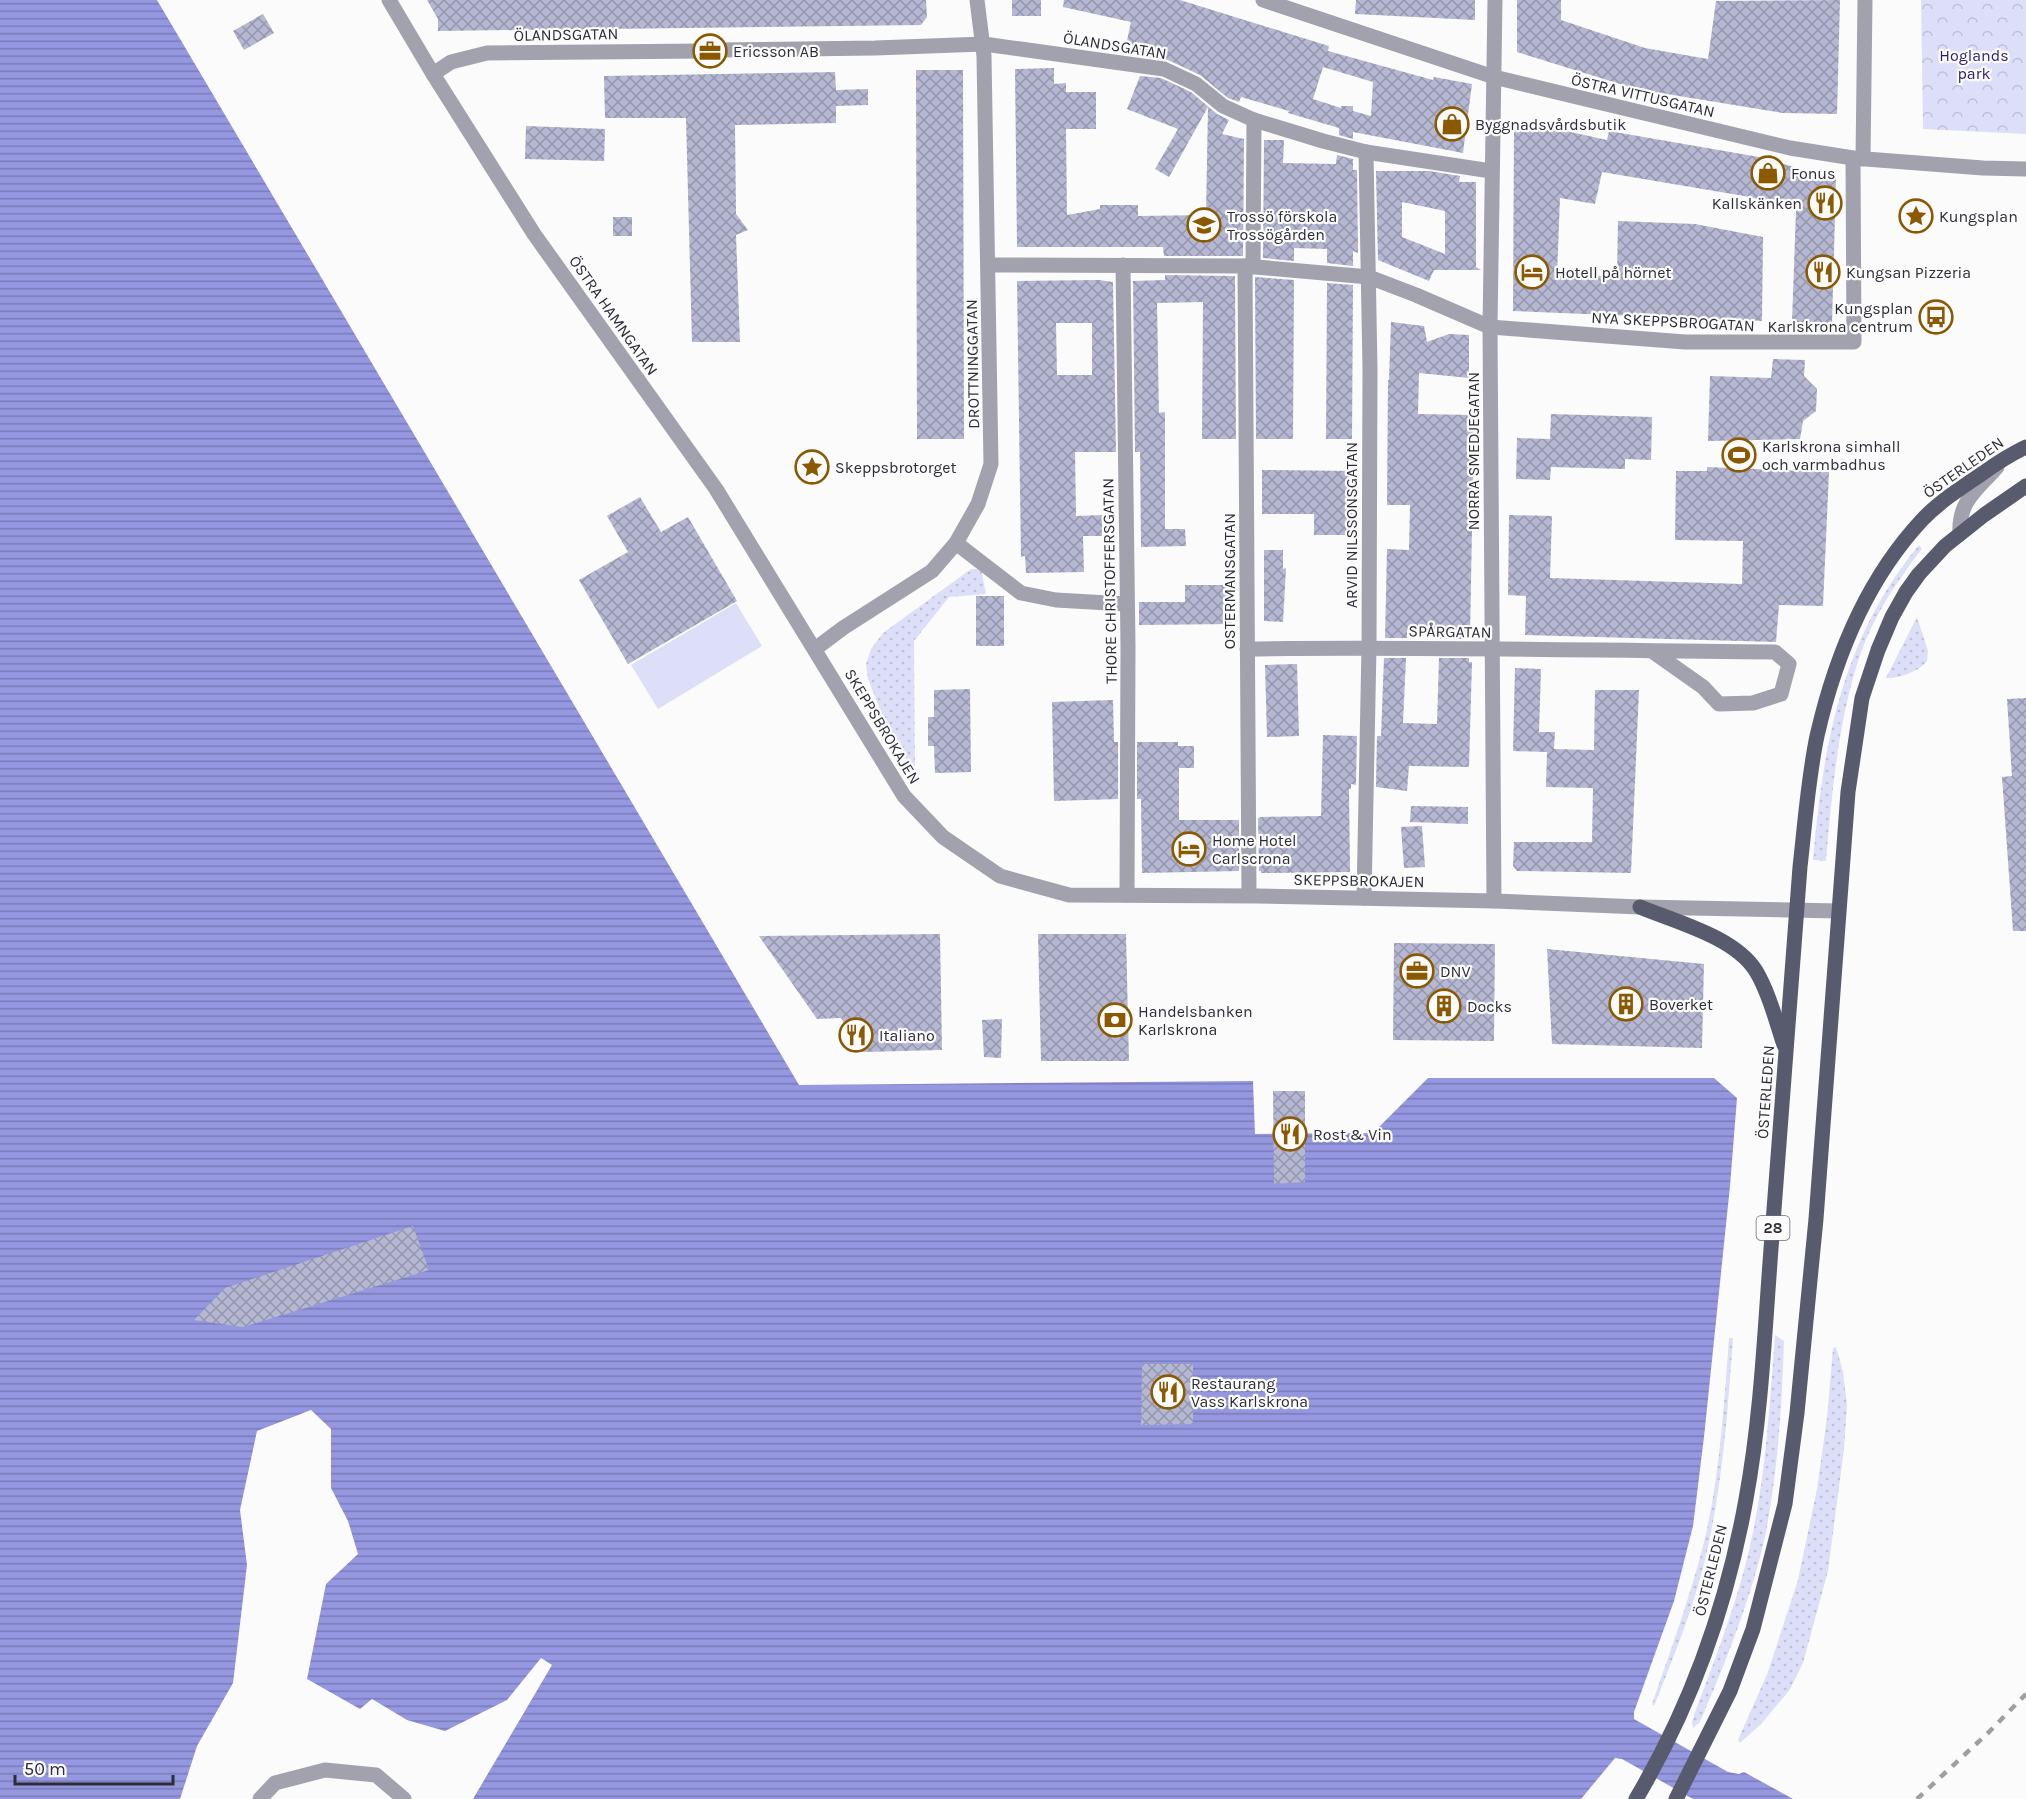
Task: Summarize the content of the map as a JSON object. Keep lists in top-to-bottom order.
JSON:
{
  "streets": {
    "main road": ["ÖSTERLEDEN", "28"],
    "street": [
      "ÖLANDSGATAN",
      "ÖSTRA VITTUSGATAN",
      "ÖSTRA HAMNGATAN",
      "NYA SKEPPSBROGATAN",
      "DROTTNINGGATAN",
      "NORRA SMEDJEGATAN",
      "ARVID NILSSONSGATAN",
      "THORE CHRISTOFFERSGATAN",
      "OSTERMANSGATAN",
      "SPÅRGATAN",
      "SKEPPSBROKAJEN"
    ]
  },
  "crossings": [
    ["ÖLANDSGATAN", "ÖSTRA HAMNGATAN"],
    ["ÖLANDSGATAN", "DROTTNINGGATAN"],
    ["ÖLANDSGATAN", "NORRA SMEDJEGATAN"],
    ["ÖLANDSGATAN", "ARVID NILSSONSGATAN"],
    ["ÖLANDSGATAN", "OSTERMANSGATAN"],
    ["ÖSTRA VITTUSGATAN", "NYA SKEPPSBROGATAN"],
    ["ÖSTRA VITTUSGATAN", "NORRA SMEDJEGATAN"],
    ["ÖSTRA HAMNGATAN", "DROTTNINGGATAN"],
    ["ÖSTRA HAMNGATAN", "SKEPPSBROKAJEN"],
    ["NYA SKEPPSBROGATAN", "DROTTNINGGATAN"],
    ["NYA SKEPPSBROGATAN", "NORRA SMEDJEGATAN"],
    ["NYA SKEPPSBROGATAN", "ARVID NILSSONSGATAN"],
    ["NYA SKEPPSBROGATAN", "THORE CHRISTOFFERSGATAN"],
    ["NYA SKEPPSBROGATAN", "OSTERMANSGATAN"],
    ["DROTTNINGGATAN", "SKEPPSBROKAJEN"],
    ["NORRA SMEDJEGATAN", "SPÅRGATAN"],
    ["NORRA SMEDJEGATAN", "SKEPPSBROKAJEN"],
    ["ÖSTERLEDEN", "SKEPPSBROKAJEN"],
    ["ARVID NILSSONSGATAN", "SPÅRGATAN"],
    ["ARVID NILSSONSGATAN", "SKEPPSBROKAJEN"],
    ["THORE CHRISTOFFERSGATAN", "SKEPPSBROKAJEN"],
    ["OSTERMANSGATAN", "SPÅRGATAN"],
    ["OSTERMANSGATAN", "SKEPPSBROKAJEN"],
    ["SKEPPSBROKAJEN", "28"]
  ],
  "parks": ["Hoglands park"],
  "places": {
    "office": ["Ericsson AB", "DNV"],
    "shop": ["Byggnadsvårdsbutik", "Fonus"],
    "restaurant": [
      "Kallskänken",
      "Kungsan Pizzeria",
      "Italiano",
      "Rost & Vin",
      "Restaurang Vass Karlskrona"
    ],
    "place": ["Kungsplan", "Skeppsbrotorget"],
    "school or university": ["Trossö förskola Trossögården"],
    "hotel": ["Hotell på hörnet", "Home Hotel Carlscrona"],
    "bus stop": ["Kungsplan Karlskrona centrum"],
    "sports": ["Karlskrona simhall och varmbadhus"],
    "building": ["Boverket", "Docks"],
    "bank": ["Handelsbanken Karlskrona"]
  },
  "scale_bar": "50 m"
}
